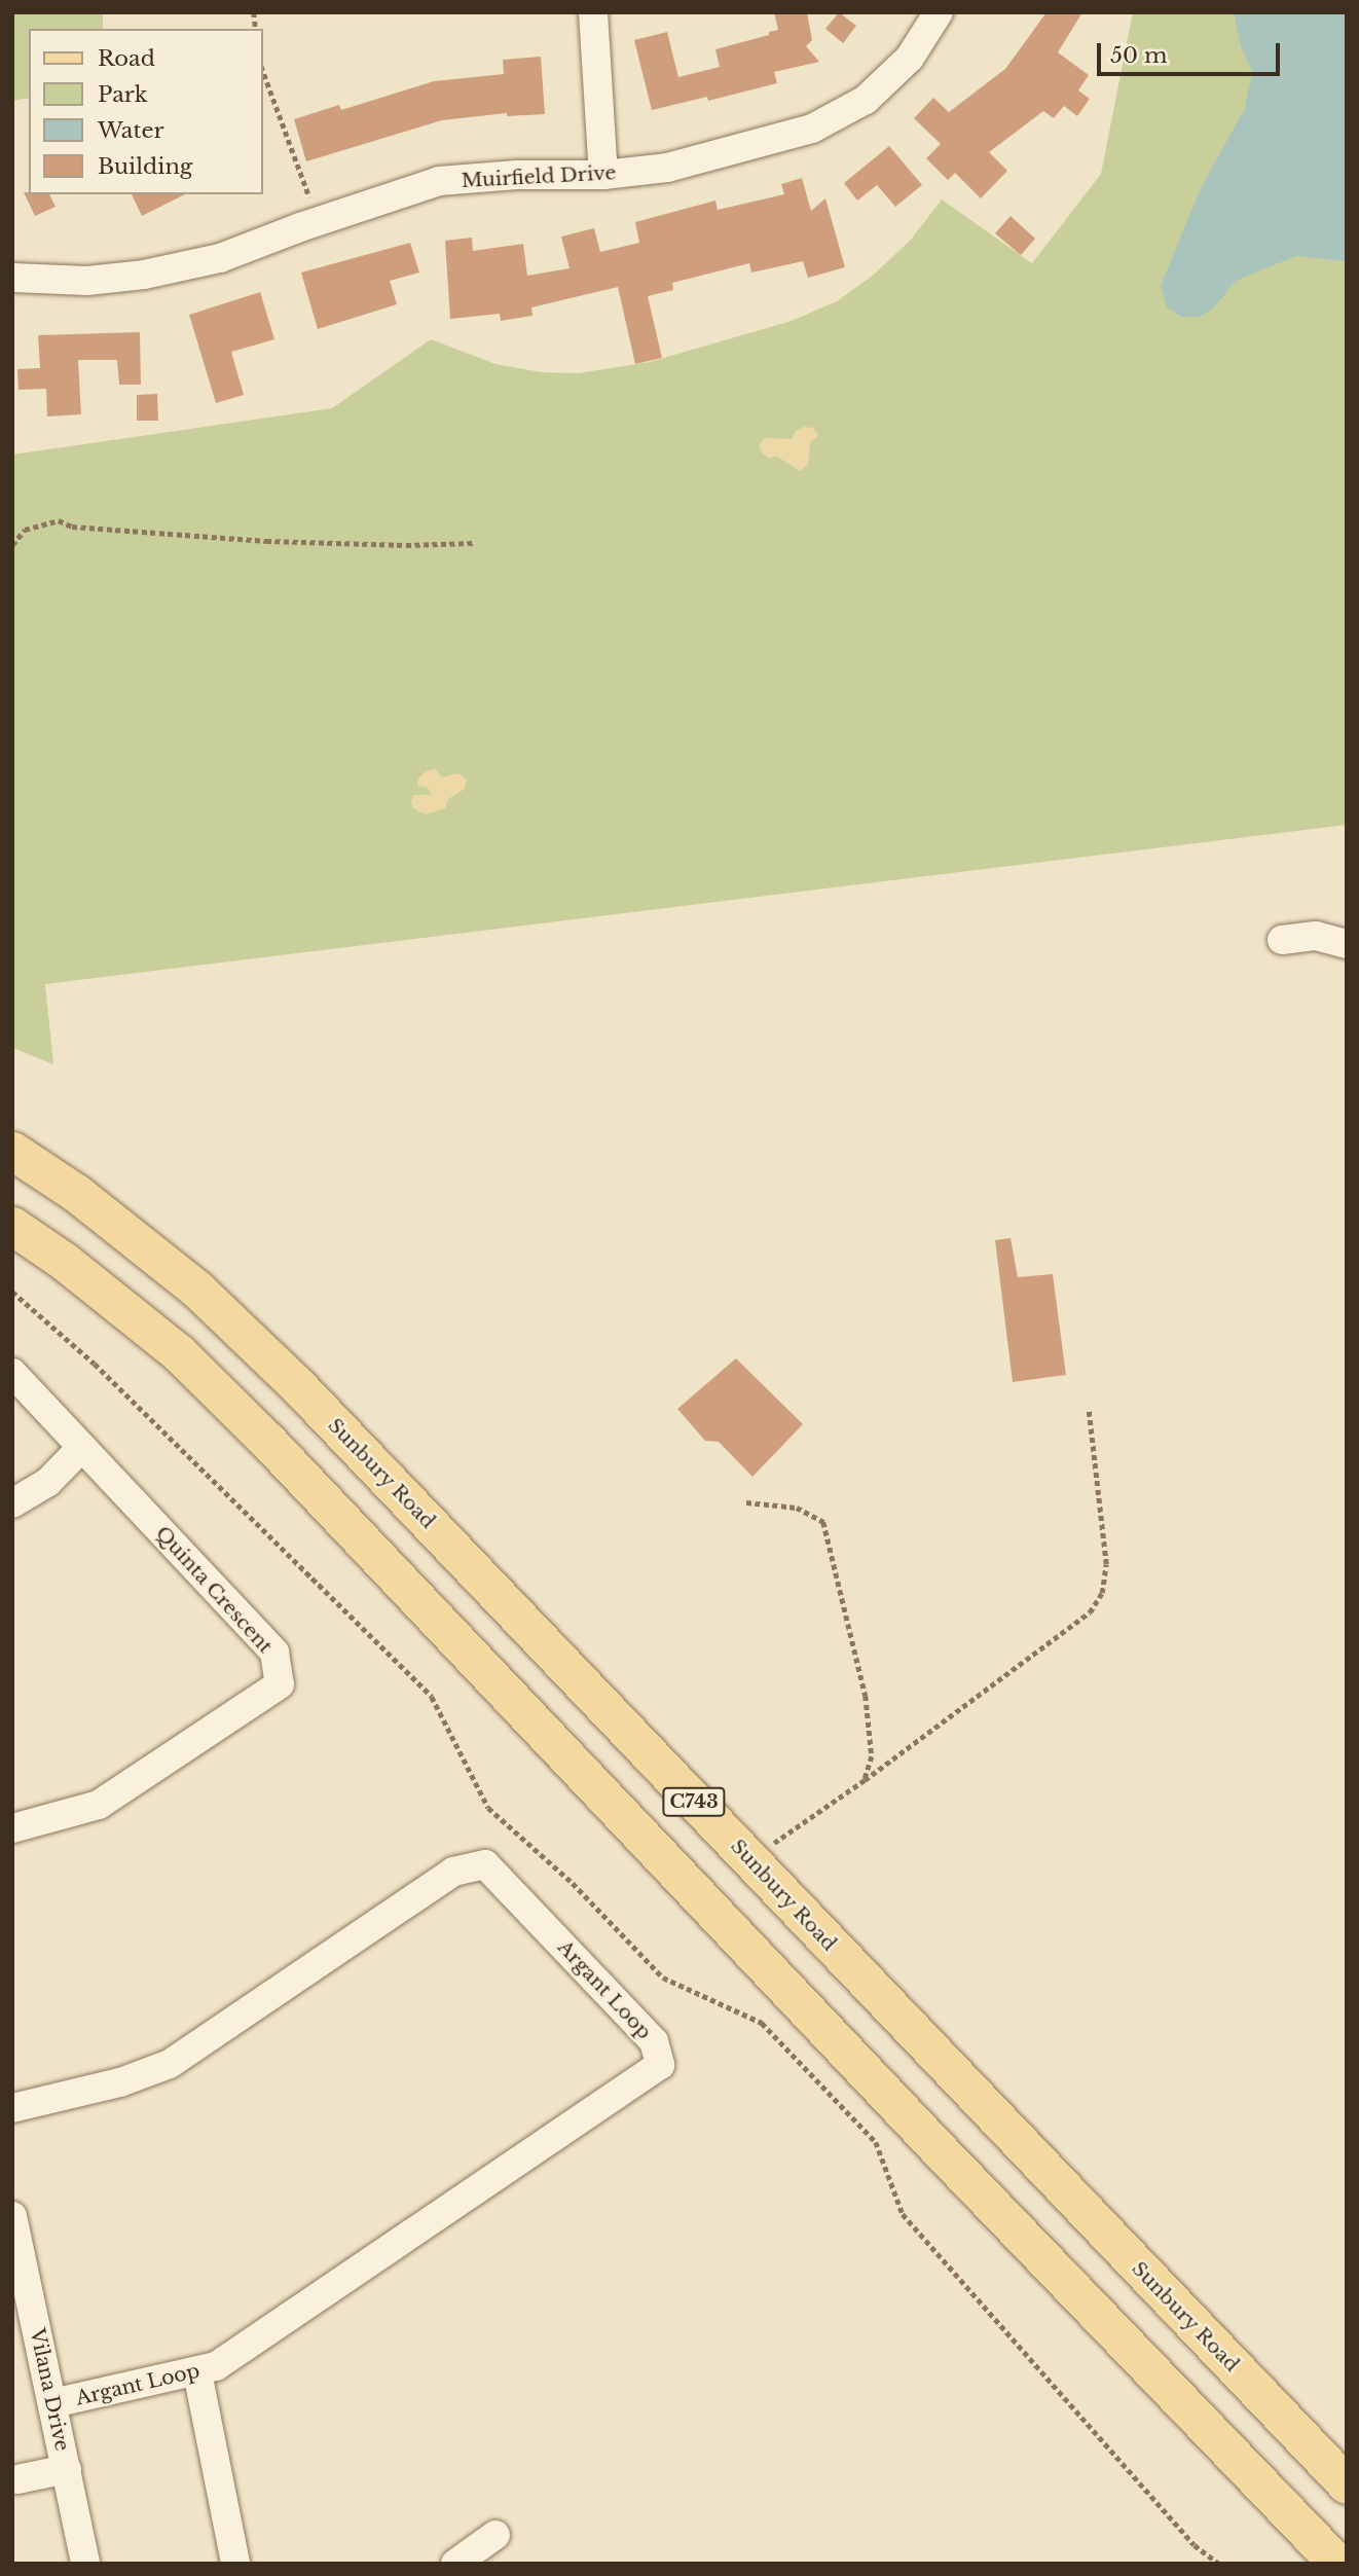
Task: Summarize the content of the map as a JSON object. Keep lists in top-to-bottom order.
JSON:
{
  "streets": {
    "main road": ["Sunbury Road", "C743"],
    "street": [
      "Muirfield Drive",
      "Quinta Crescent",
      "Argant Loop",
      "Vilana Drive"
    ]
  },
  "crossings": [
    ["Argant Loop", "Vilana Drive"]
  ],
  "legend": [
    "Road",
    "Park",
    "Water",
    "Building"
  ],
  "scale_bar": "50 m"
}
